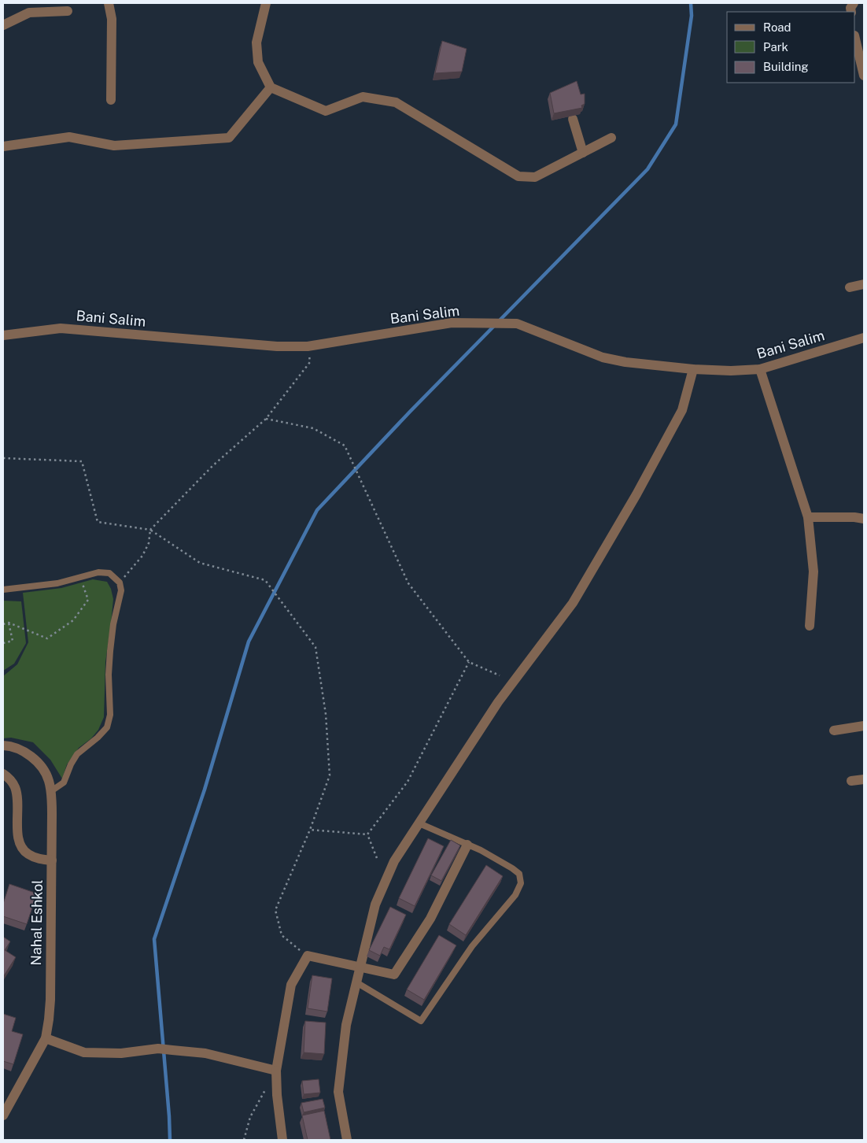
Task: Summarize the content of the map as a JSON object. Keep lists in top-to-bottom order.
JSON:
{
  "streets": {
    "street": ["Bani Salim", "Nahal Eshkol"]
  },
  "legend": ["Road", "Park", "Building"]
}
